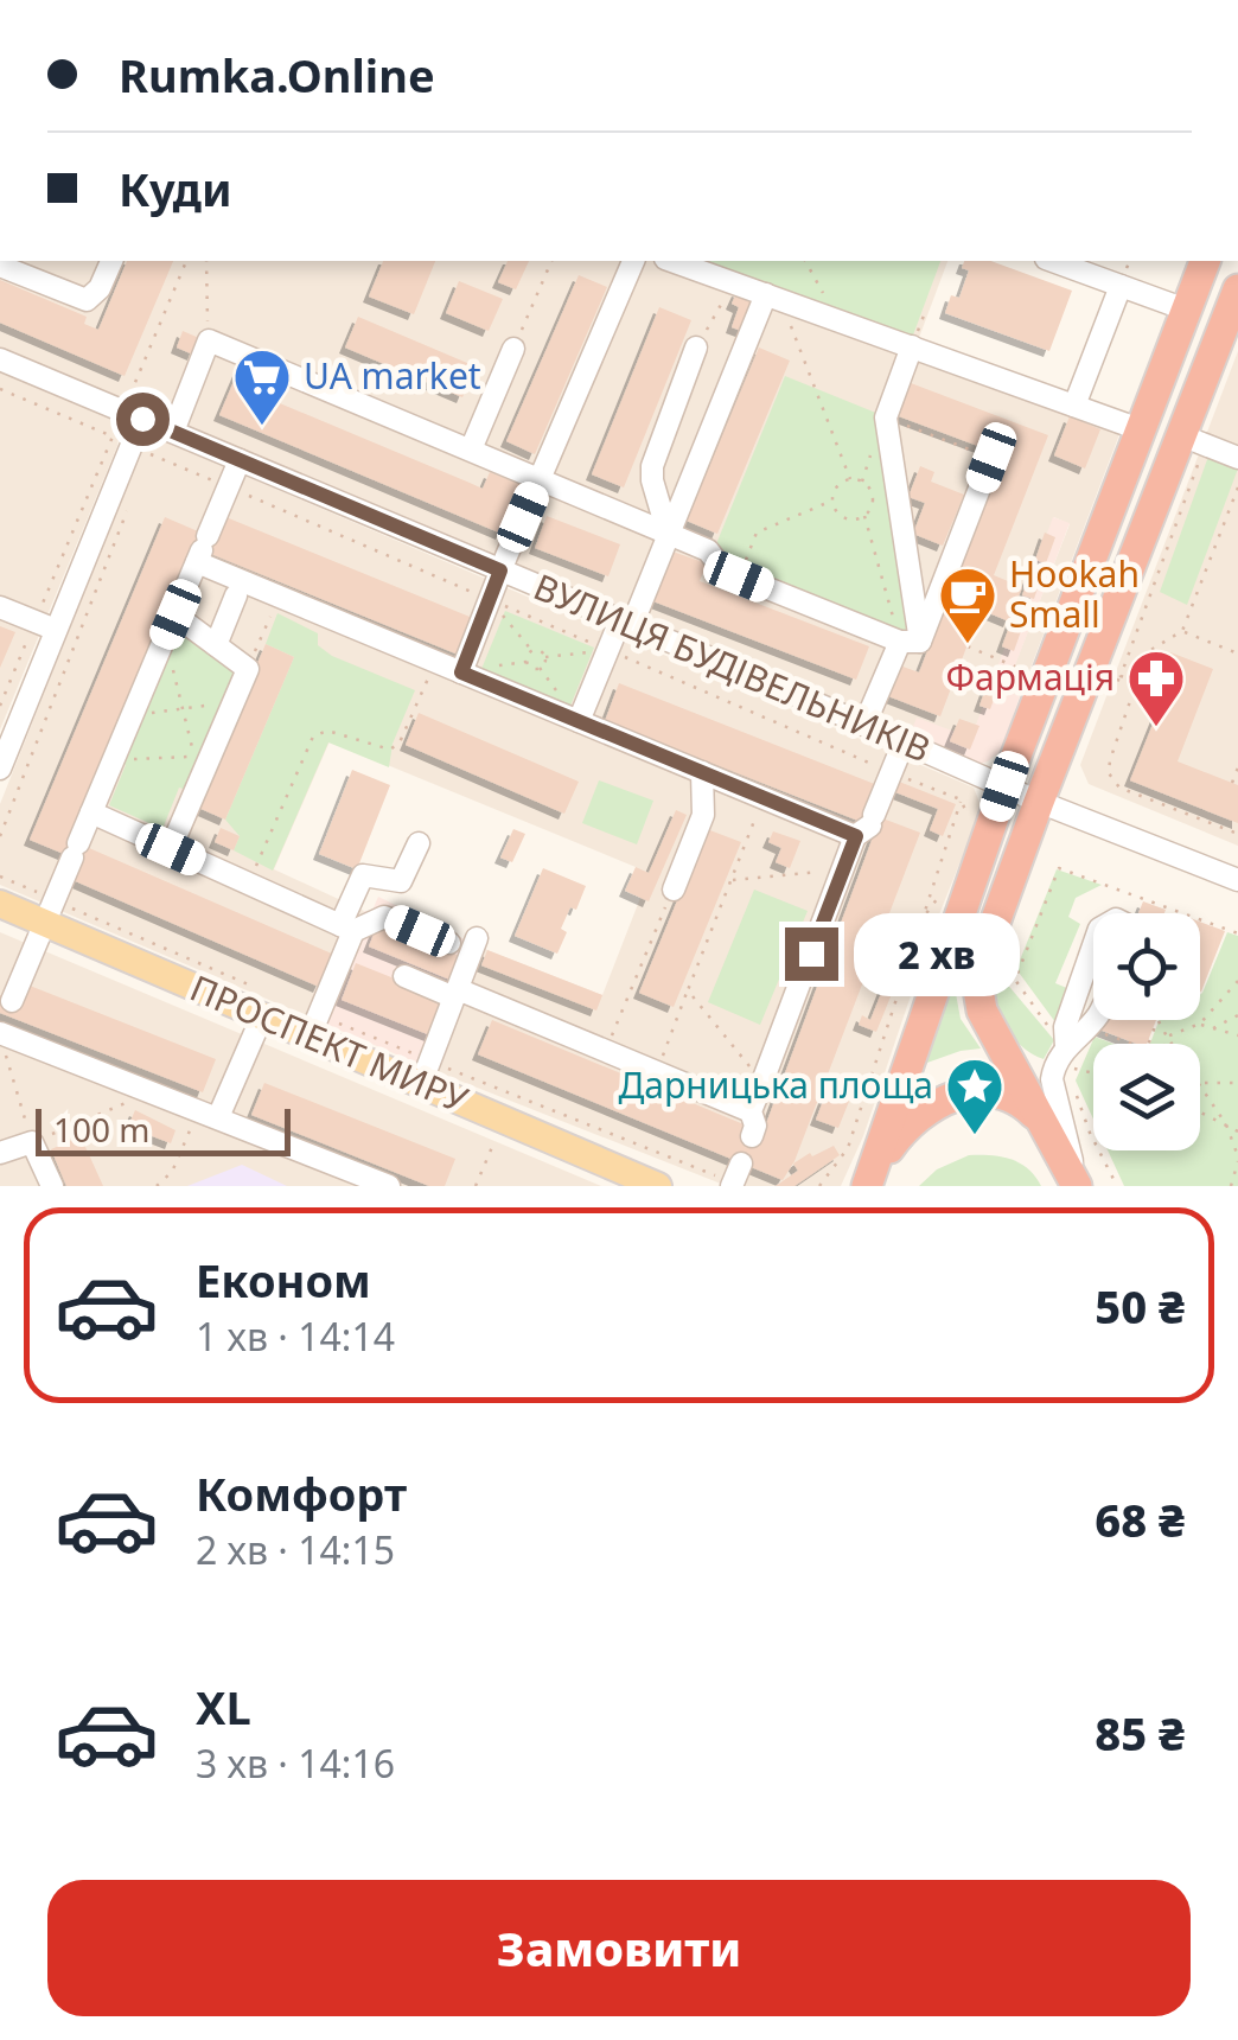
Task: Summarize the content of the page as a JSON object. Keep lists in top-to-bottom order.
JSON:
{
  "streets": {
    "main road": ["ПРОСПЕКТ МИРУ"],
    "street": ["ВУЛИЦЯ БУДІВЕЛЬНИКІВ"]
  },
  "places": {
    "supermarket": ["UA market"],
    "cafe": ["Hookah Small"],
    "pharmacy": ["Фармація"],
    "place": ["Дарницька площа"]
  },
  "scale_bar": "100 m",
  "page": {
    "banner": ["Rumka.Online", "Куди"],
    "bubble": "2 хв",
    "scale": "100 m",
    "list": [
      {
        "name": "Економ",
        "note": "1 хв · 14:14",
        "value": "50 ₴"
      },
      {
        "name": "Комфорт",
        "note": "2 хв · 14:15",
        "value": "68 ₴"
      },
      {
        "name": "XL",
        "note": "3 хв · 14:16",
        "value": "85 ₴"
      }
    ],
    "buttons": "Замовити"
  }
}
